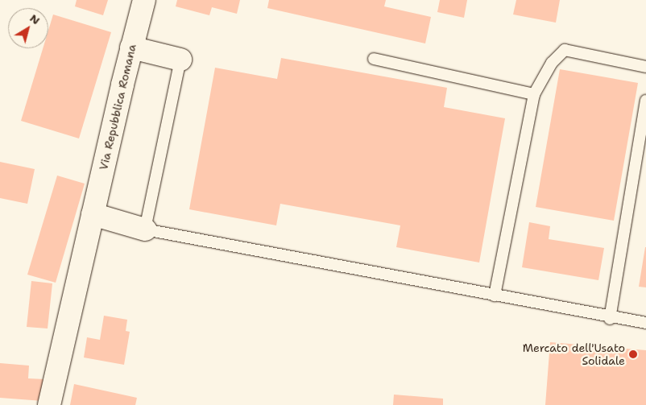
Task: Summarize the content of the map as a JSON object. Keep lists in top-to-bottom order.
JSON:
{
  "streets": {
    "street": ["Via Repubblica Romana"]
  },
  "places": ["Mercato dell'Usato Solidale"],
  "north": "top right"
}
